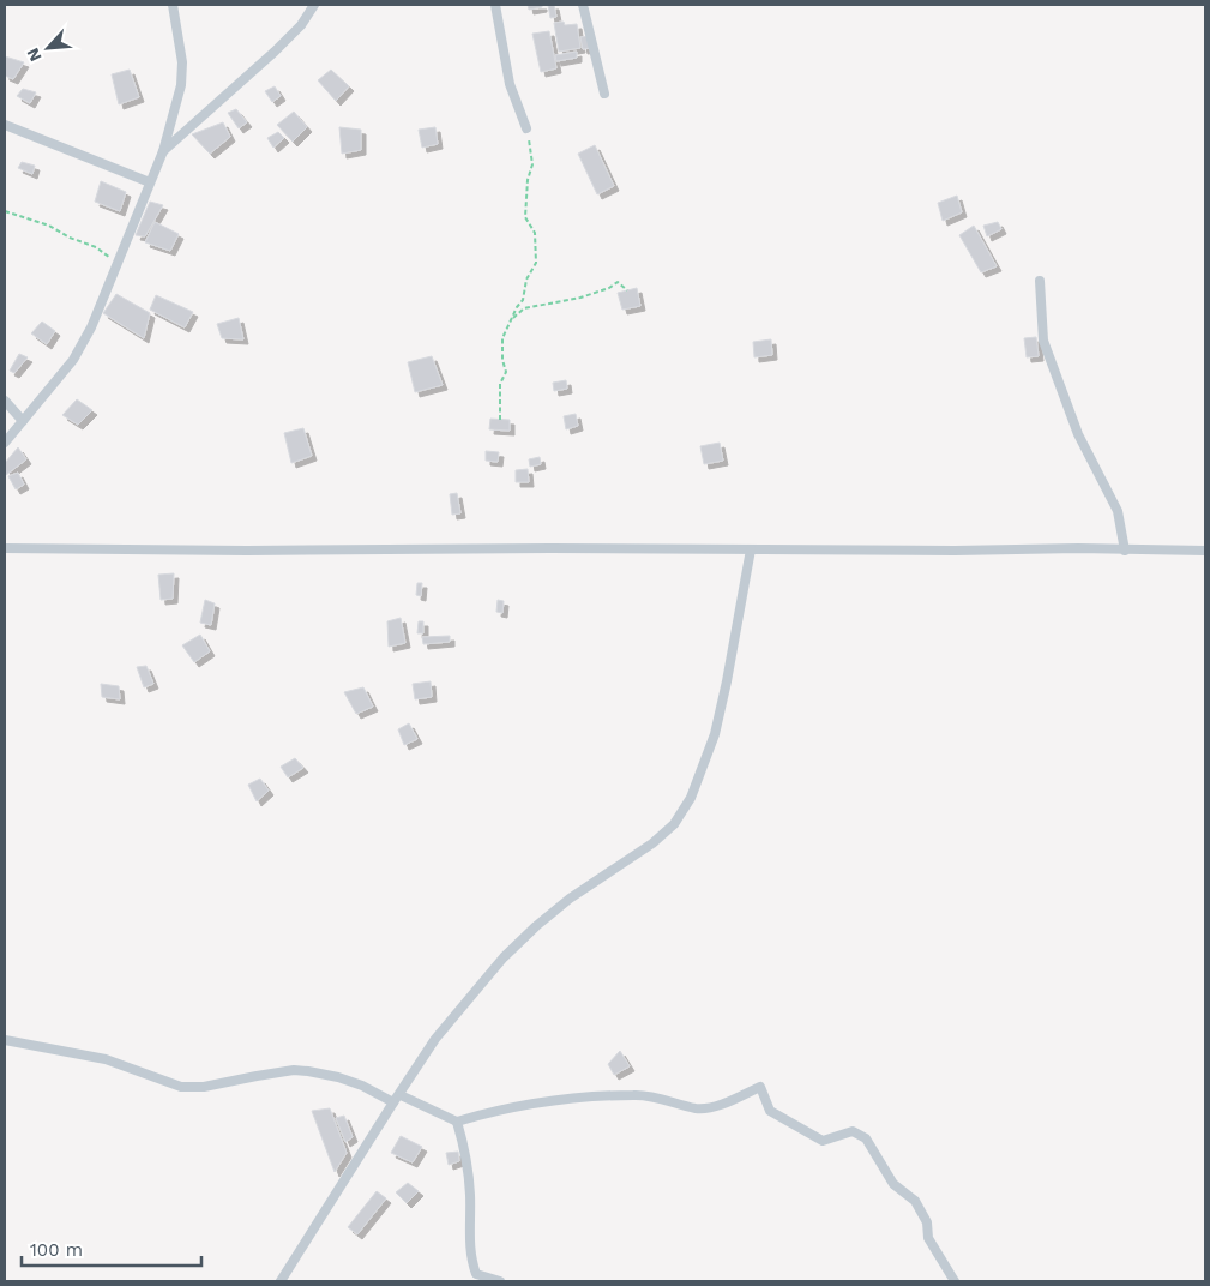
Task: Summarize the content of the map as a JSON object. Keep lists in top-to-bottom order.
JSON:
{
  "scale_bar": "100 m",
  "north": "bottom left"
}
